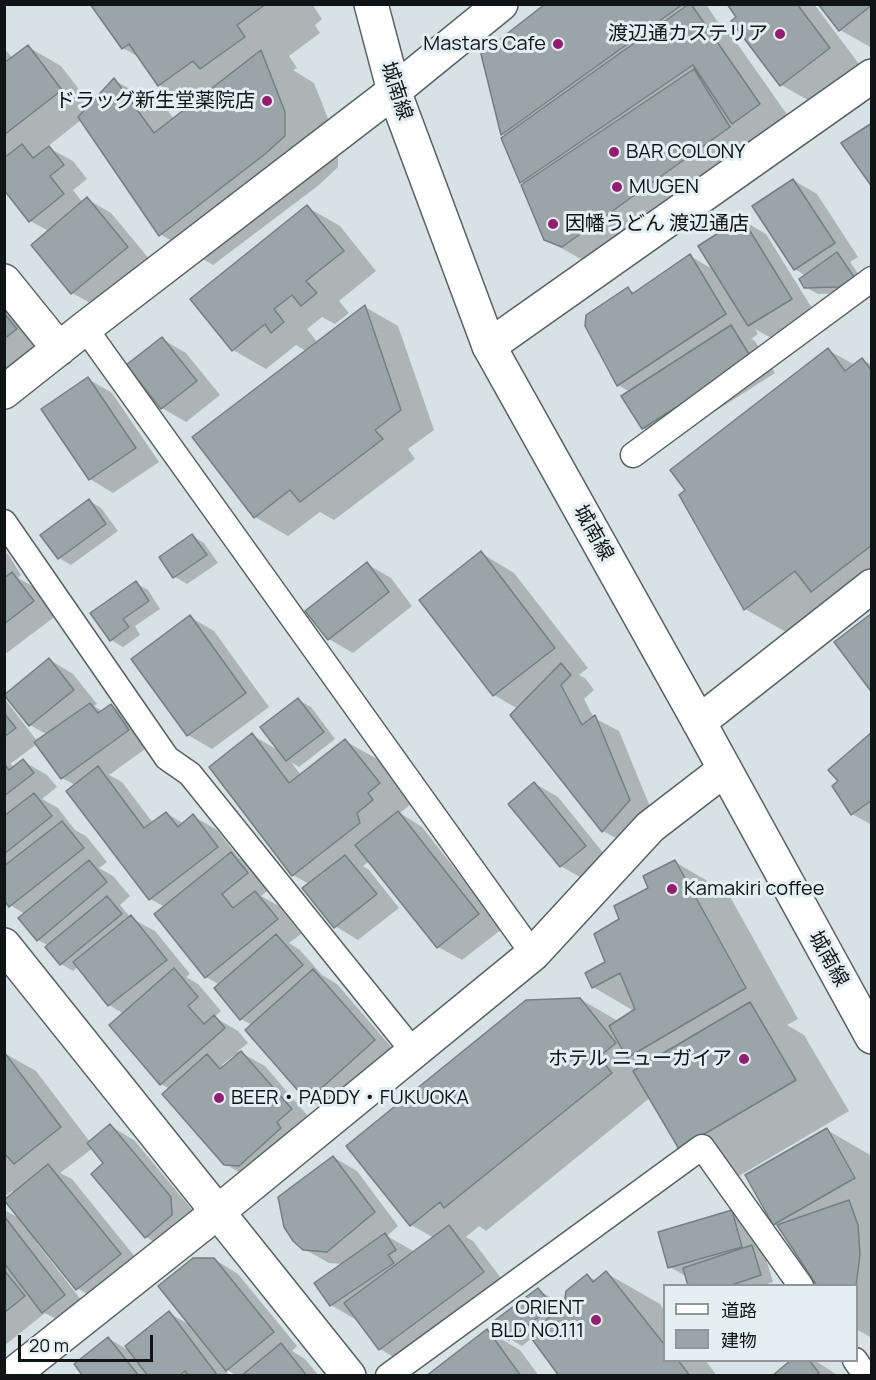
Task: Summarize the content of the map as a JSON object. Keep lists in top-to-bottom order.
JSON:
{
  "streets": {
    "street": ["城南線"]
  },
  "places": [
    "渡辺通カステリア",
    "Mastars Cafe",
    "ドラッグ新生堂薬院店",
    "BAR COLONY",
    "MUGEN",
    "因幡うどん 渡辺通店",
    "Kamakiri coffee",
    "ホテル ニューガイア",
    "BEER・PADDY・FUKUOKA",
    "ORIENT BLD NO.111"
  ],
  "legend": ["道路", "建物"],
  "scale_bar": "20 m"
}
